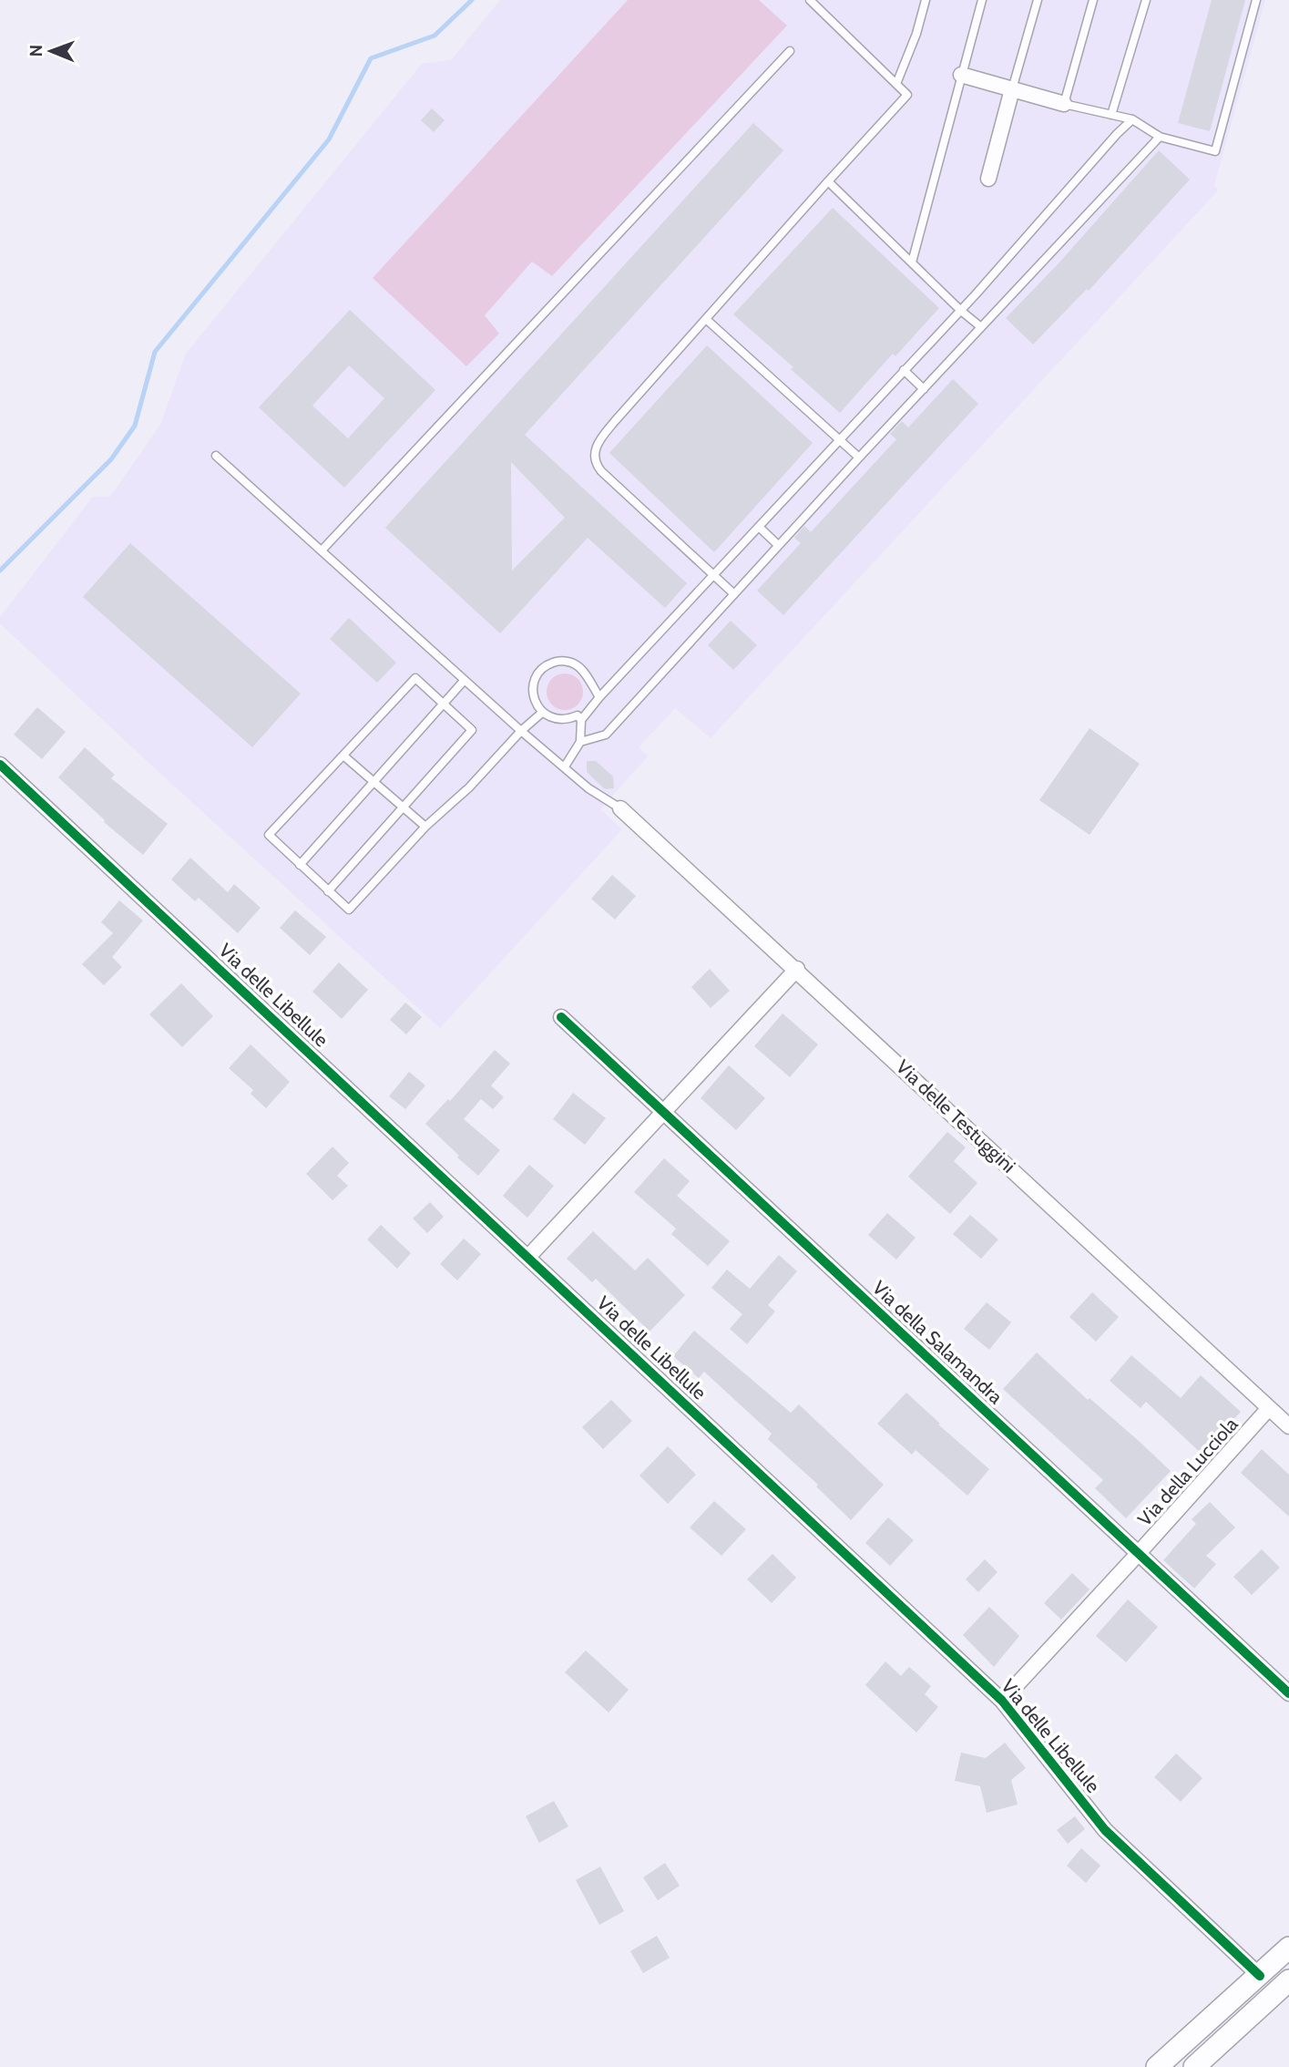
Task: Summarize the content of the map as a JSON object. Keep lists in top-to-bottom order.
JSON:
{
  "streets": {
    "street": [
      "Via delle Libellule",
      "Via delle Testuggini",
      "Via della Salamandra",
      "Via della Lucciola"
    ]
  },
  "crossings": [
    ["Via delle Libellule", "Via della Lucciola"],
    ["Via delle Testuggini", "Via della Lucciola"],
    ["Via della Salamandra", "Via della Lucciola"]
  ],
  "north": "left"
}
